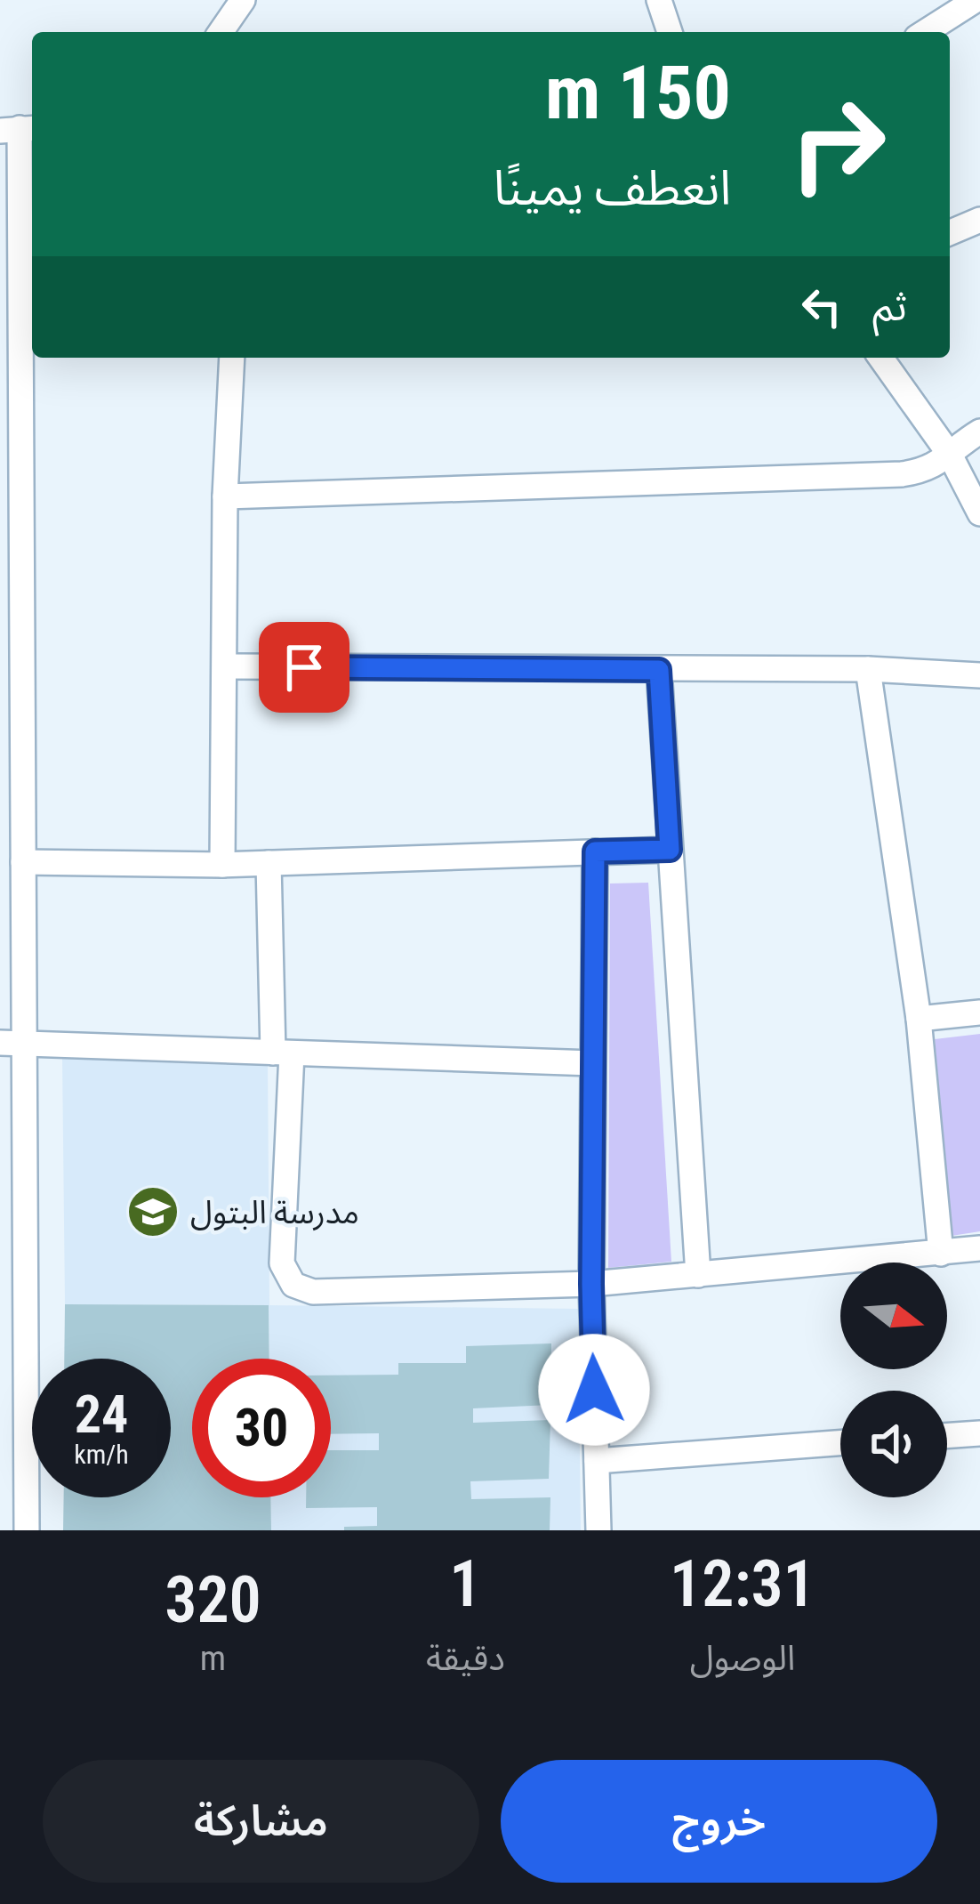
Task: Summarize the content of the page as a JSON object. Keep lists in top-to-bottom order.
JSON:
{
  "places": {
    "school or university": ["مدرسة البتول"]
  },
  "north": "right",
  "page": {
    "turn": ["150 m", "انعطف يمينًا"],
    "then": "ثم",
    "speed": "24 km/h",
    "limit": "30",
    "eta": [
      "12:31",
      "الوصول",
      "1",
      "دقيقة",
      "320",
      "m"
    ],
    "buttons": ["خروج", "مشاركة"]
  }
}
